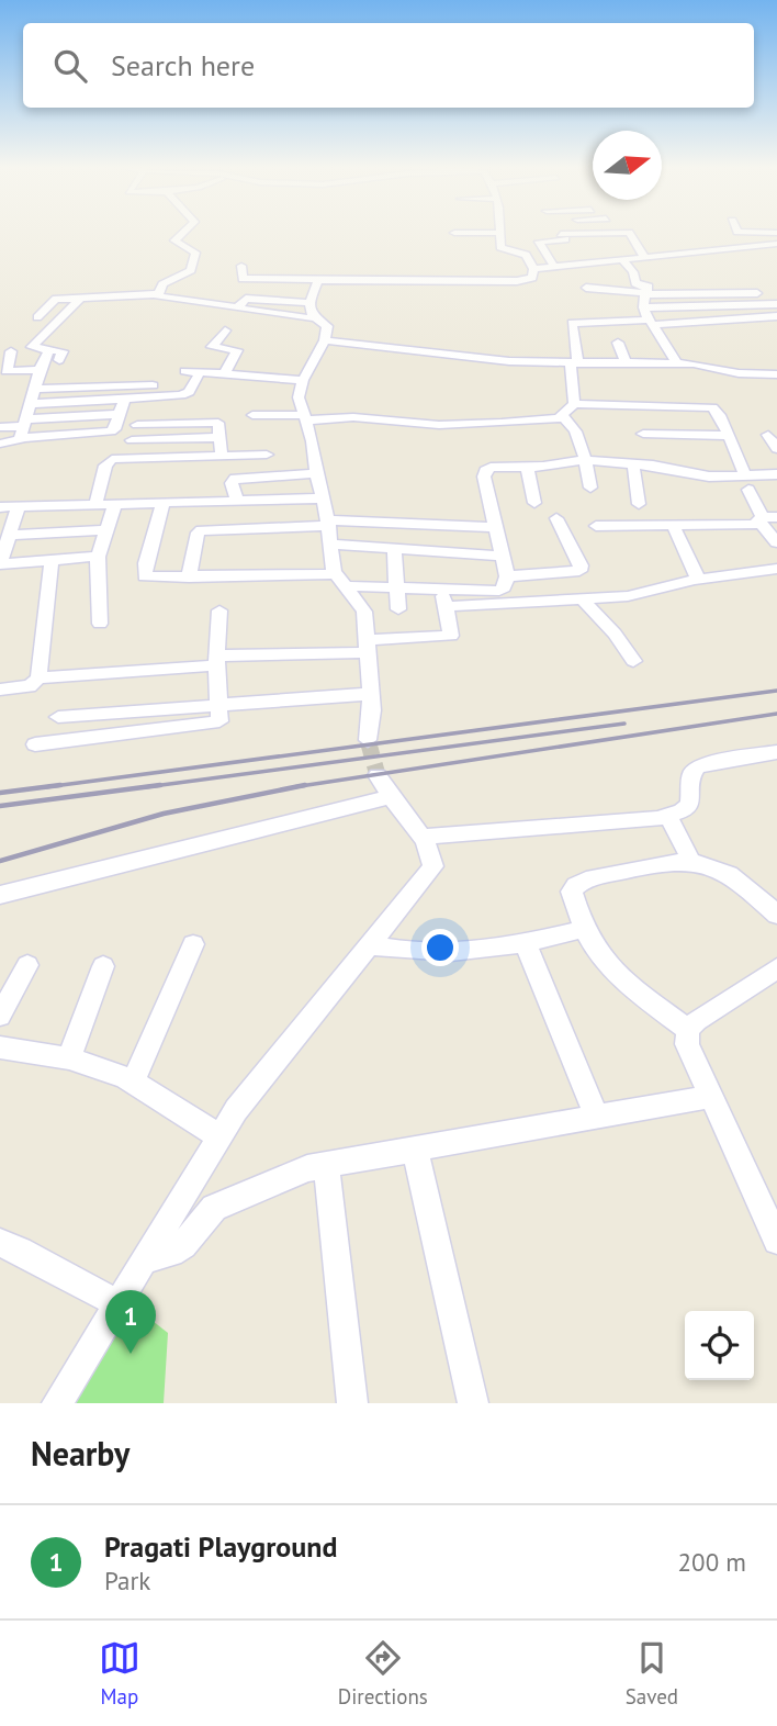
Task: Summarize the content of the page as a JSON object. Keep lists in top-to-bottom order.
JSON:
{
  "north": "right",
  "page": {
    "search": "Search here",
    "pins": "1",
    "heading": "Nearby",
    "list": [
      {
        "mark": "1",
        "name": "Pragati Playground",
        "note": "Park",
        "value": "200 m"
      }
    ],
    "nav": ["Map", "Directions", "Saved"]
  }
}
